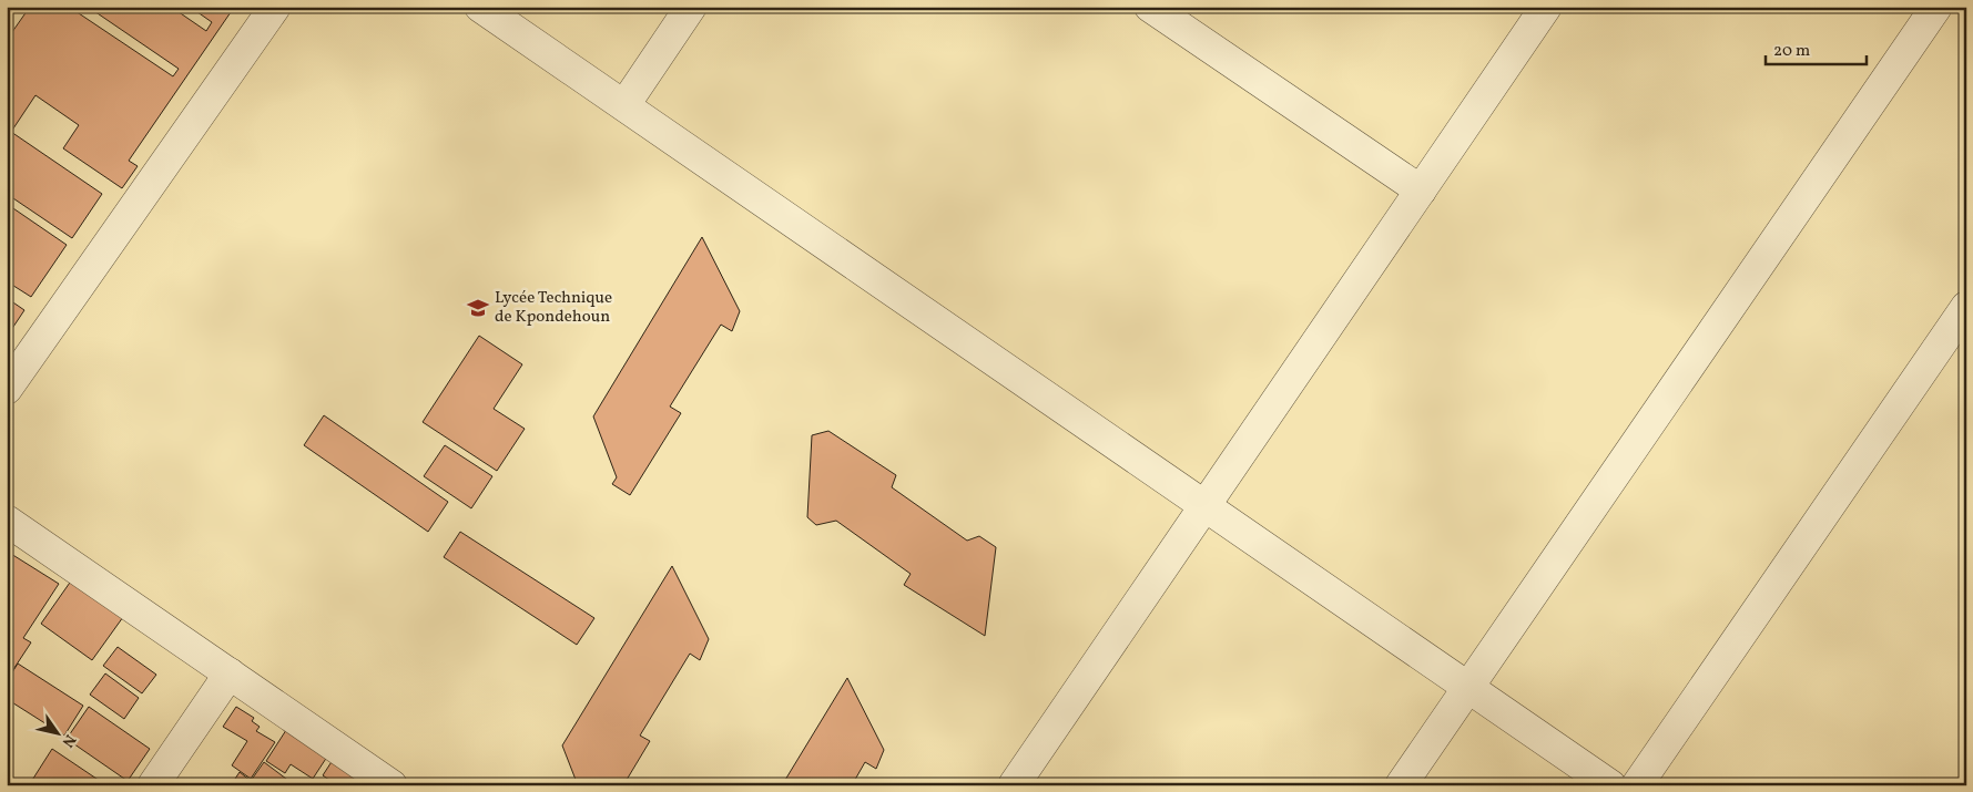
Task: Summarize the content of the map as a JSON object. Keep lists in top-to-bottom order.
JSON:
{
  "places": {
    "school or university": ["Lycée Technique de Kpondehoun"]
  },
  "scale_bar": "20 m",
  "north": "bottom right"
}
